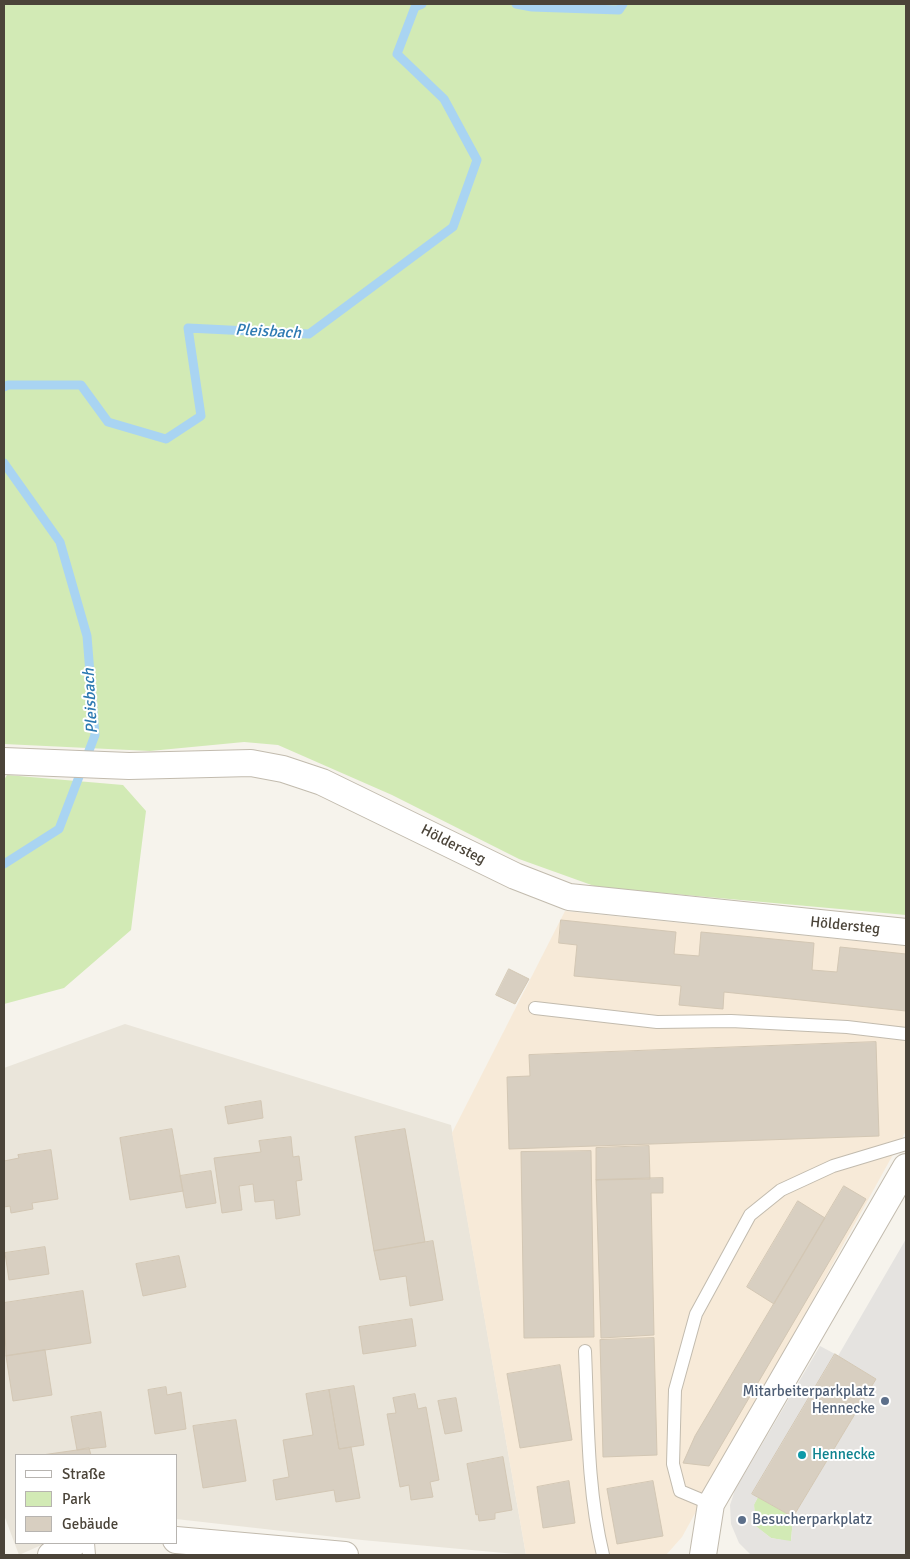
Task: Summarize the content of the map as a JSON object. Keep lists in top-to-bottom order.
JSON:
{
  "streets": {
    "street": ["Höldersteg"]
  },
  "water": ["Pleisbach"],
  "places": ["Mitarbeiterparkplatz Hennecke", "Hennecke", "Besucherparkplatz"],
  "legend": ["Straße", "Park", "Gebäude"]
}
